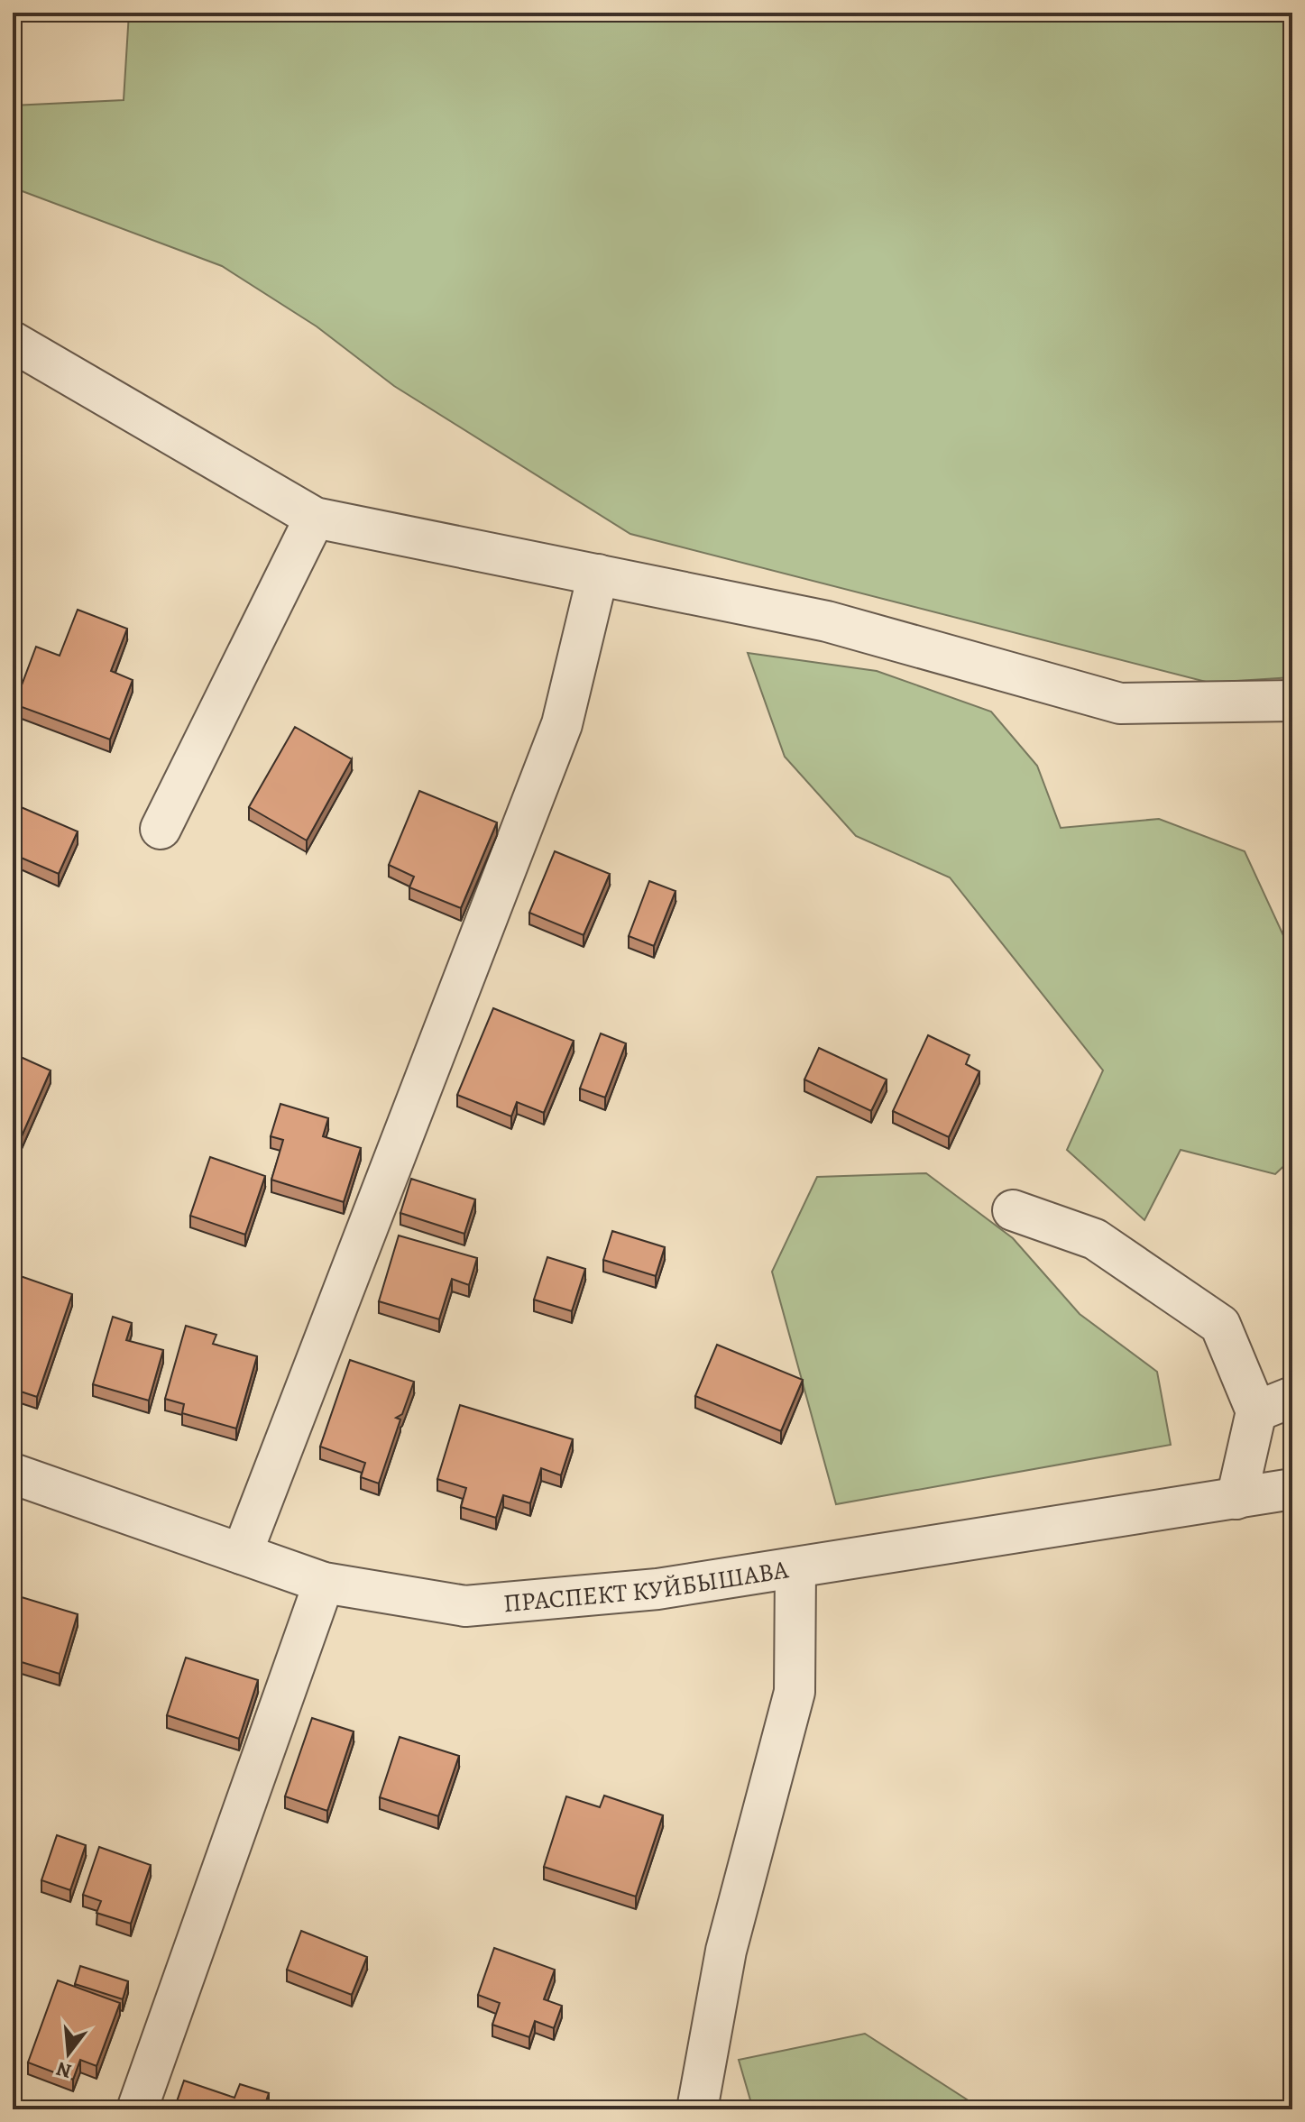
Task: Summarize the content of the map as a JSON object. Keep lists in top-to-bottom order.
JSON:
{
  "streets": {
    "street": ["ПРАСПЕКТ КУЙБЫШАВА"]
  },
  "north": "bottom"
}
